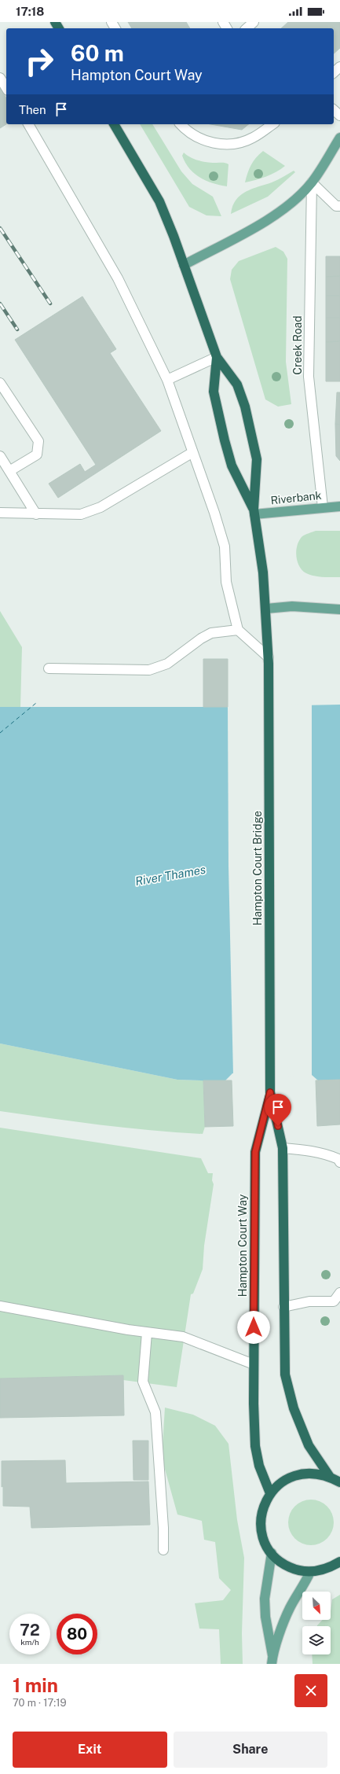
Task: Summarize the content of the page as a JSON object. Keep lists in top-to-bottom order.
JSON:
{
  "streets": {
    "highway": ["Hampton Court Bridge", "Hampton Court Way"],
    "main road": ["Riverbank"],
    "street": ["Creek Road"]
  },
  "crossings": [
    ["Creek Road", "Riverbank"],
    ["Riverbank", "Hampton Court Bridge"],
    ["Hampton Court Bridge", "Hampton Court Way"]
  ],
  "water": ["River Thames"],
  "north": "bottom right",
  "page": {
    "status": "17:18",
    "turn": ["60 m", "Hampton Court Way"],
    "then": "Then",
    "speed": "72 km/h",
    "limit": "80",
    "heading": ["1 min", "70 m · 17:19"],
    "buttons": ["Exit", "Share"]
  }
}
